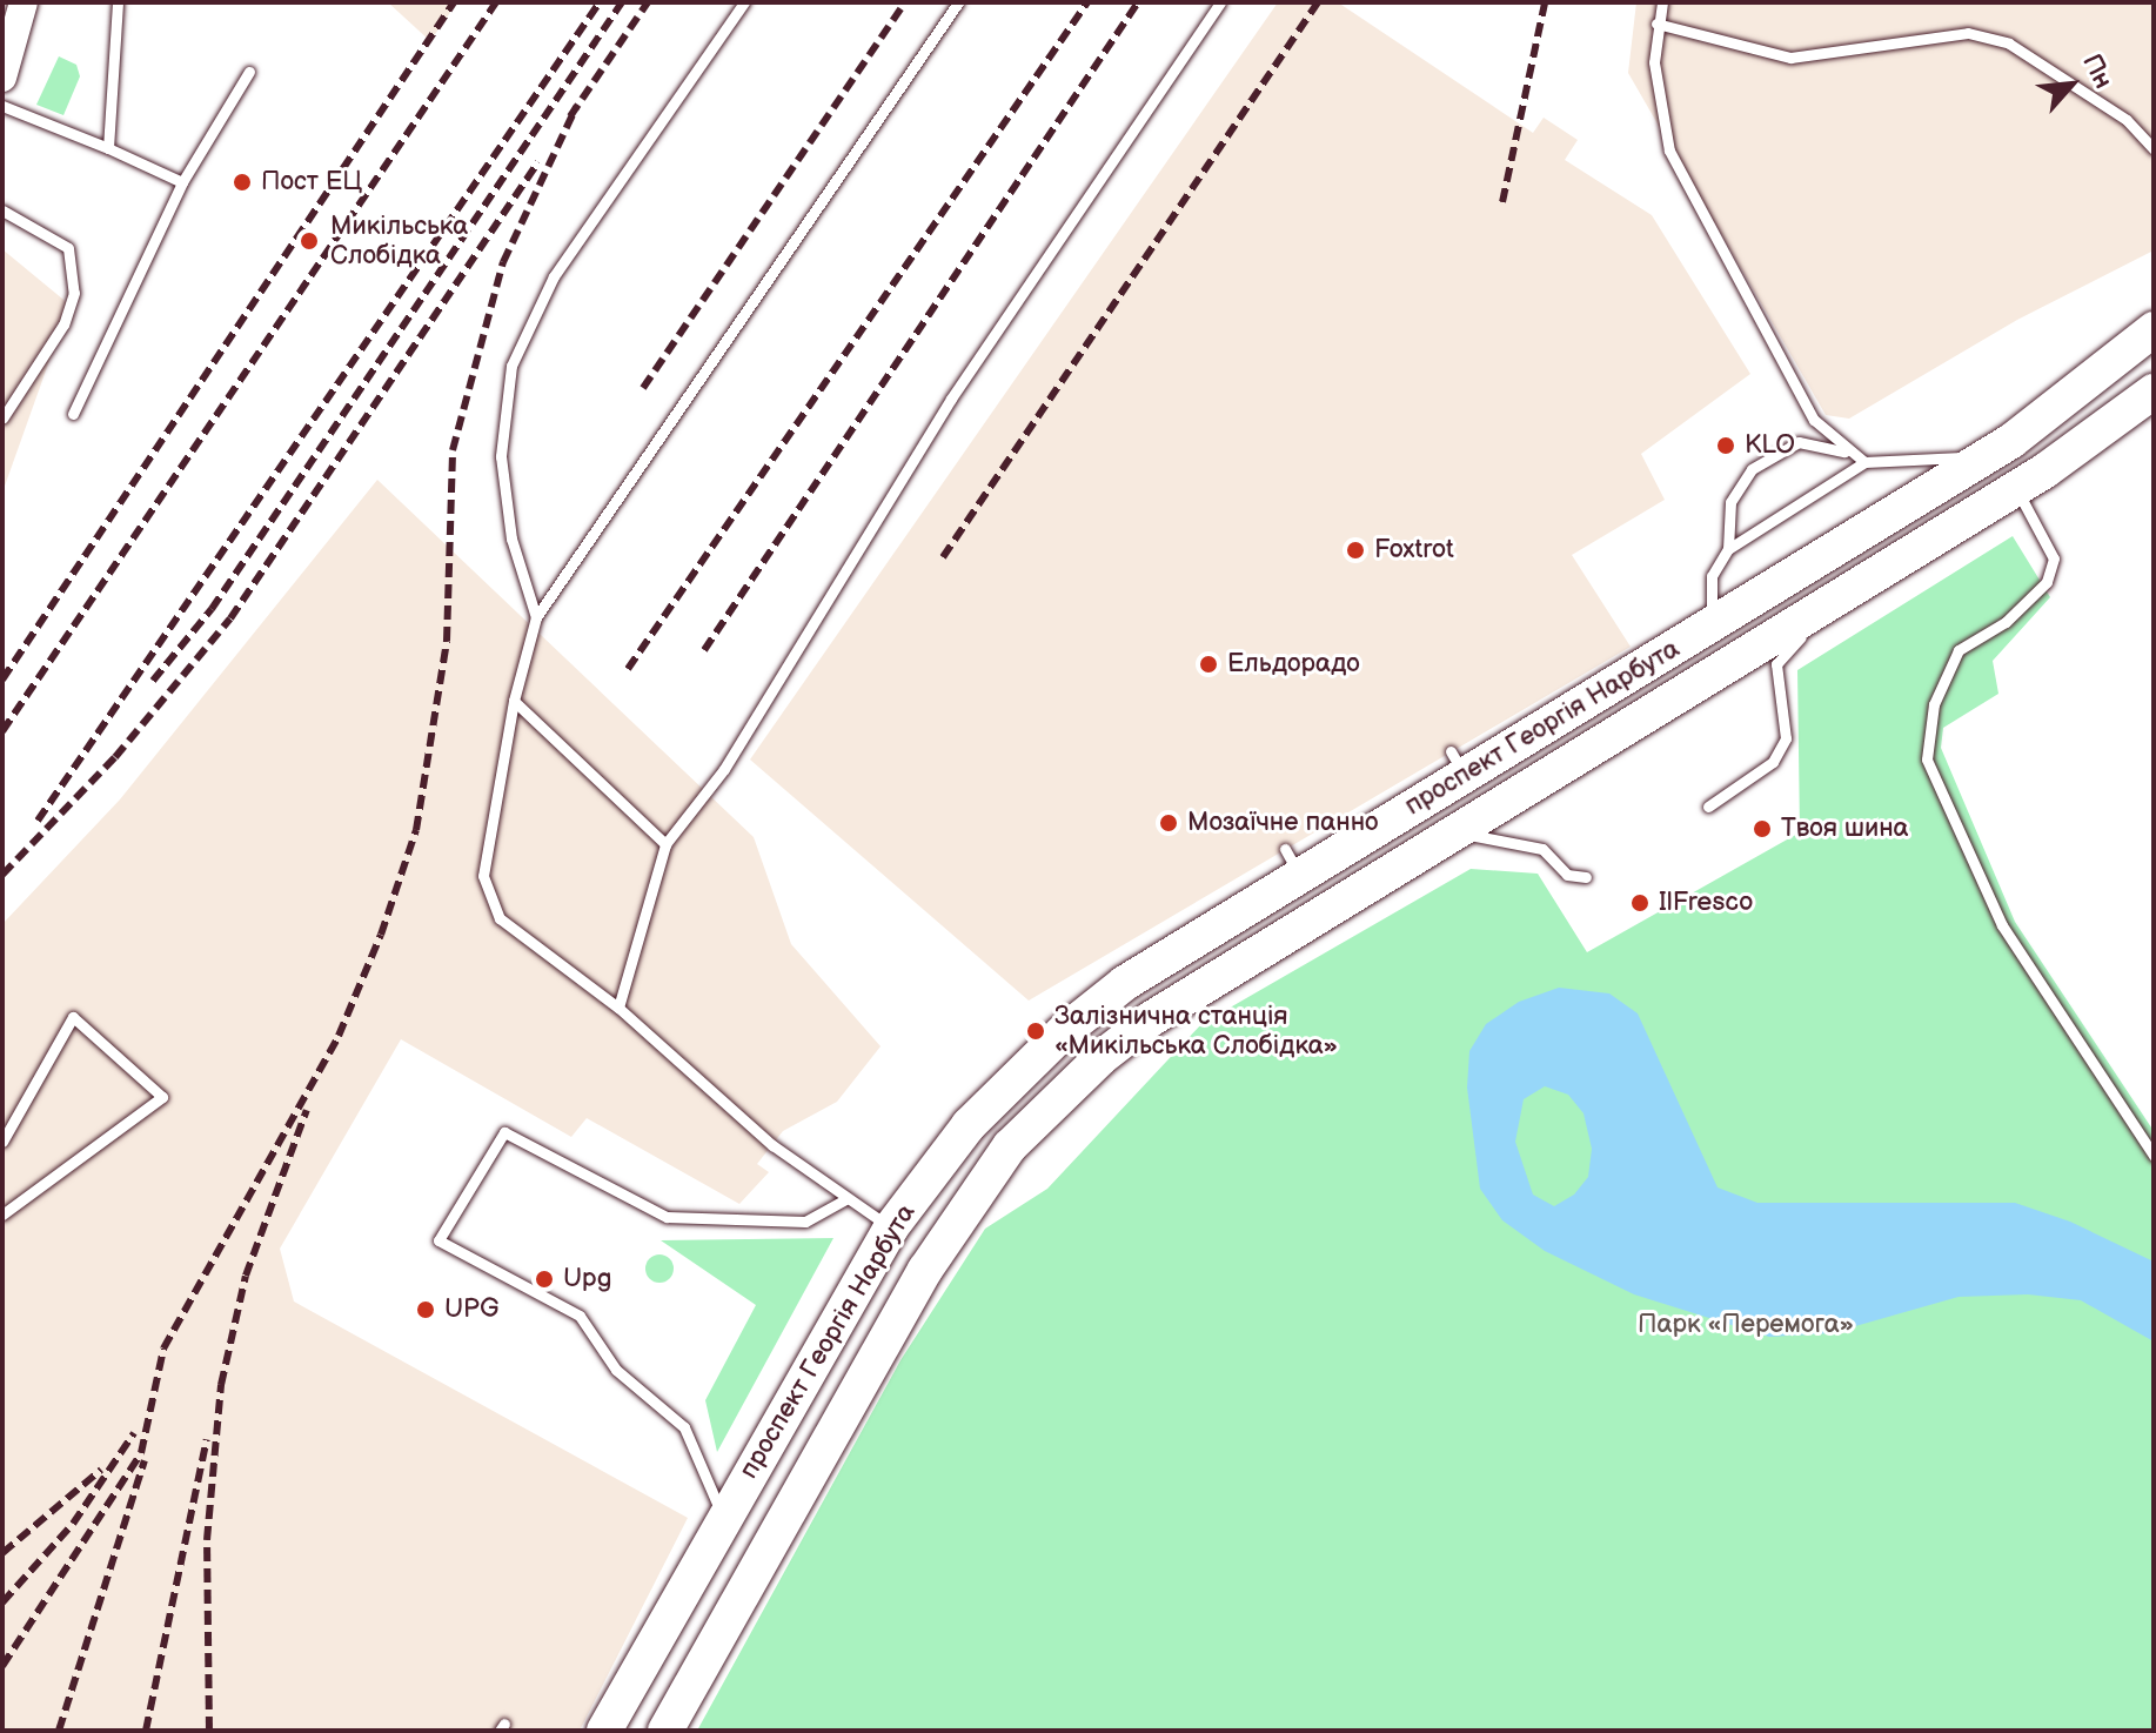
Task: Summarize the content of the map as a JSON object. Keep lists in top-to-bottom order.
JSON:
{
  "streets": {
    "main road": ["проспект Георгія Нарбута"]
  },
  "parks": ["Парк «Перемога»"],
  "places": [
    "Пост ЕЦ",
    "Микільська Слобідка",
    "KLO",
    "Foxtrot",
    "Ельдорадо",
    "Мозаїчне панно",
    "Твоя шина",
    "IlFresco",
    "Залізнична станція «Микільська Слобідка»",
    "Upg",
    "UPG"
  ],
  "north": "top right"
}
